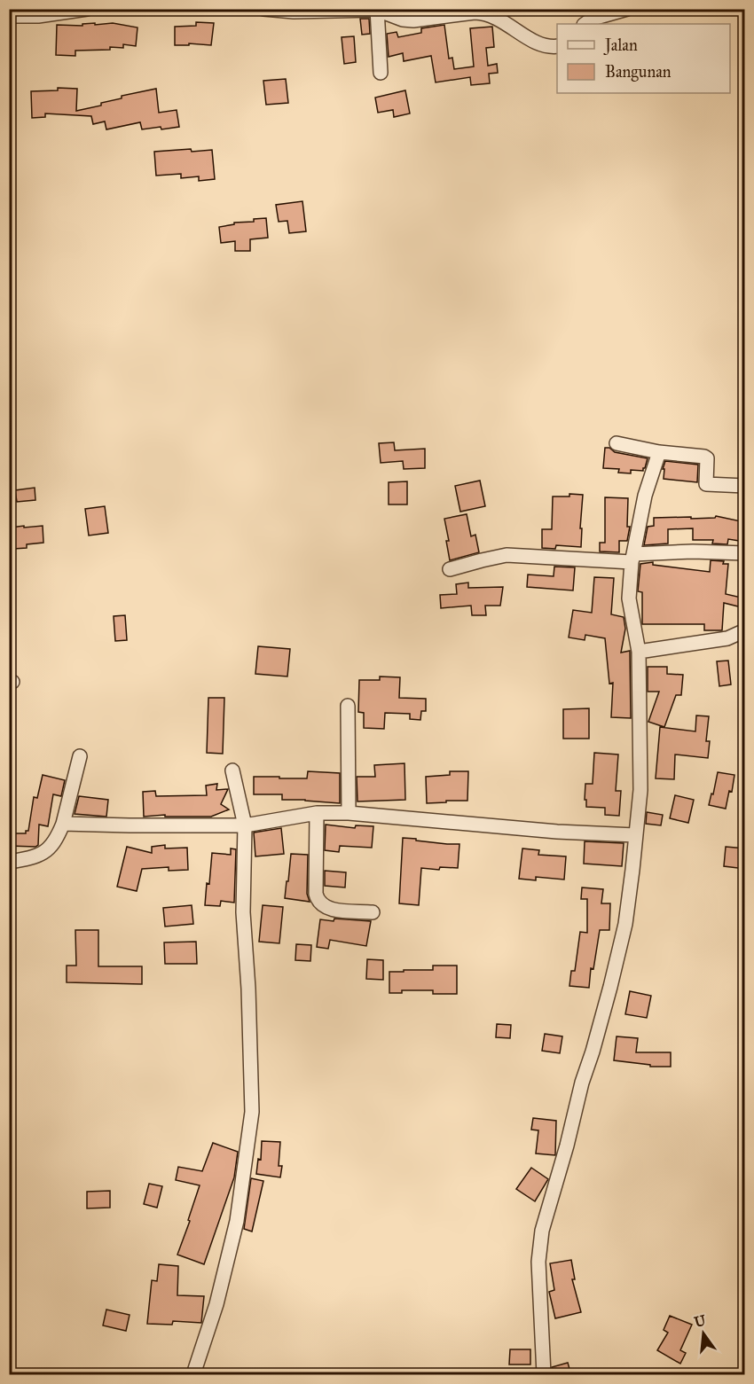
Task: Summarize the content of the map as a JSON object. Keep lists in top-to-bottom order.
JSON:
{
  "legend": ["Jalan", "Bangunan"],
  "north": "top"
}
